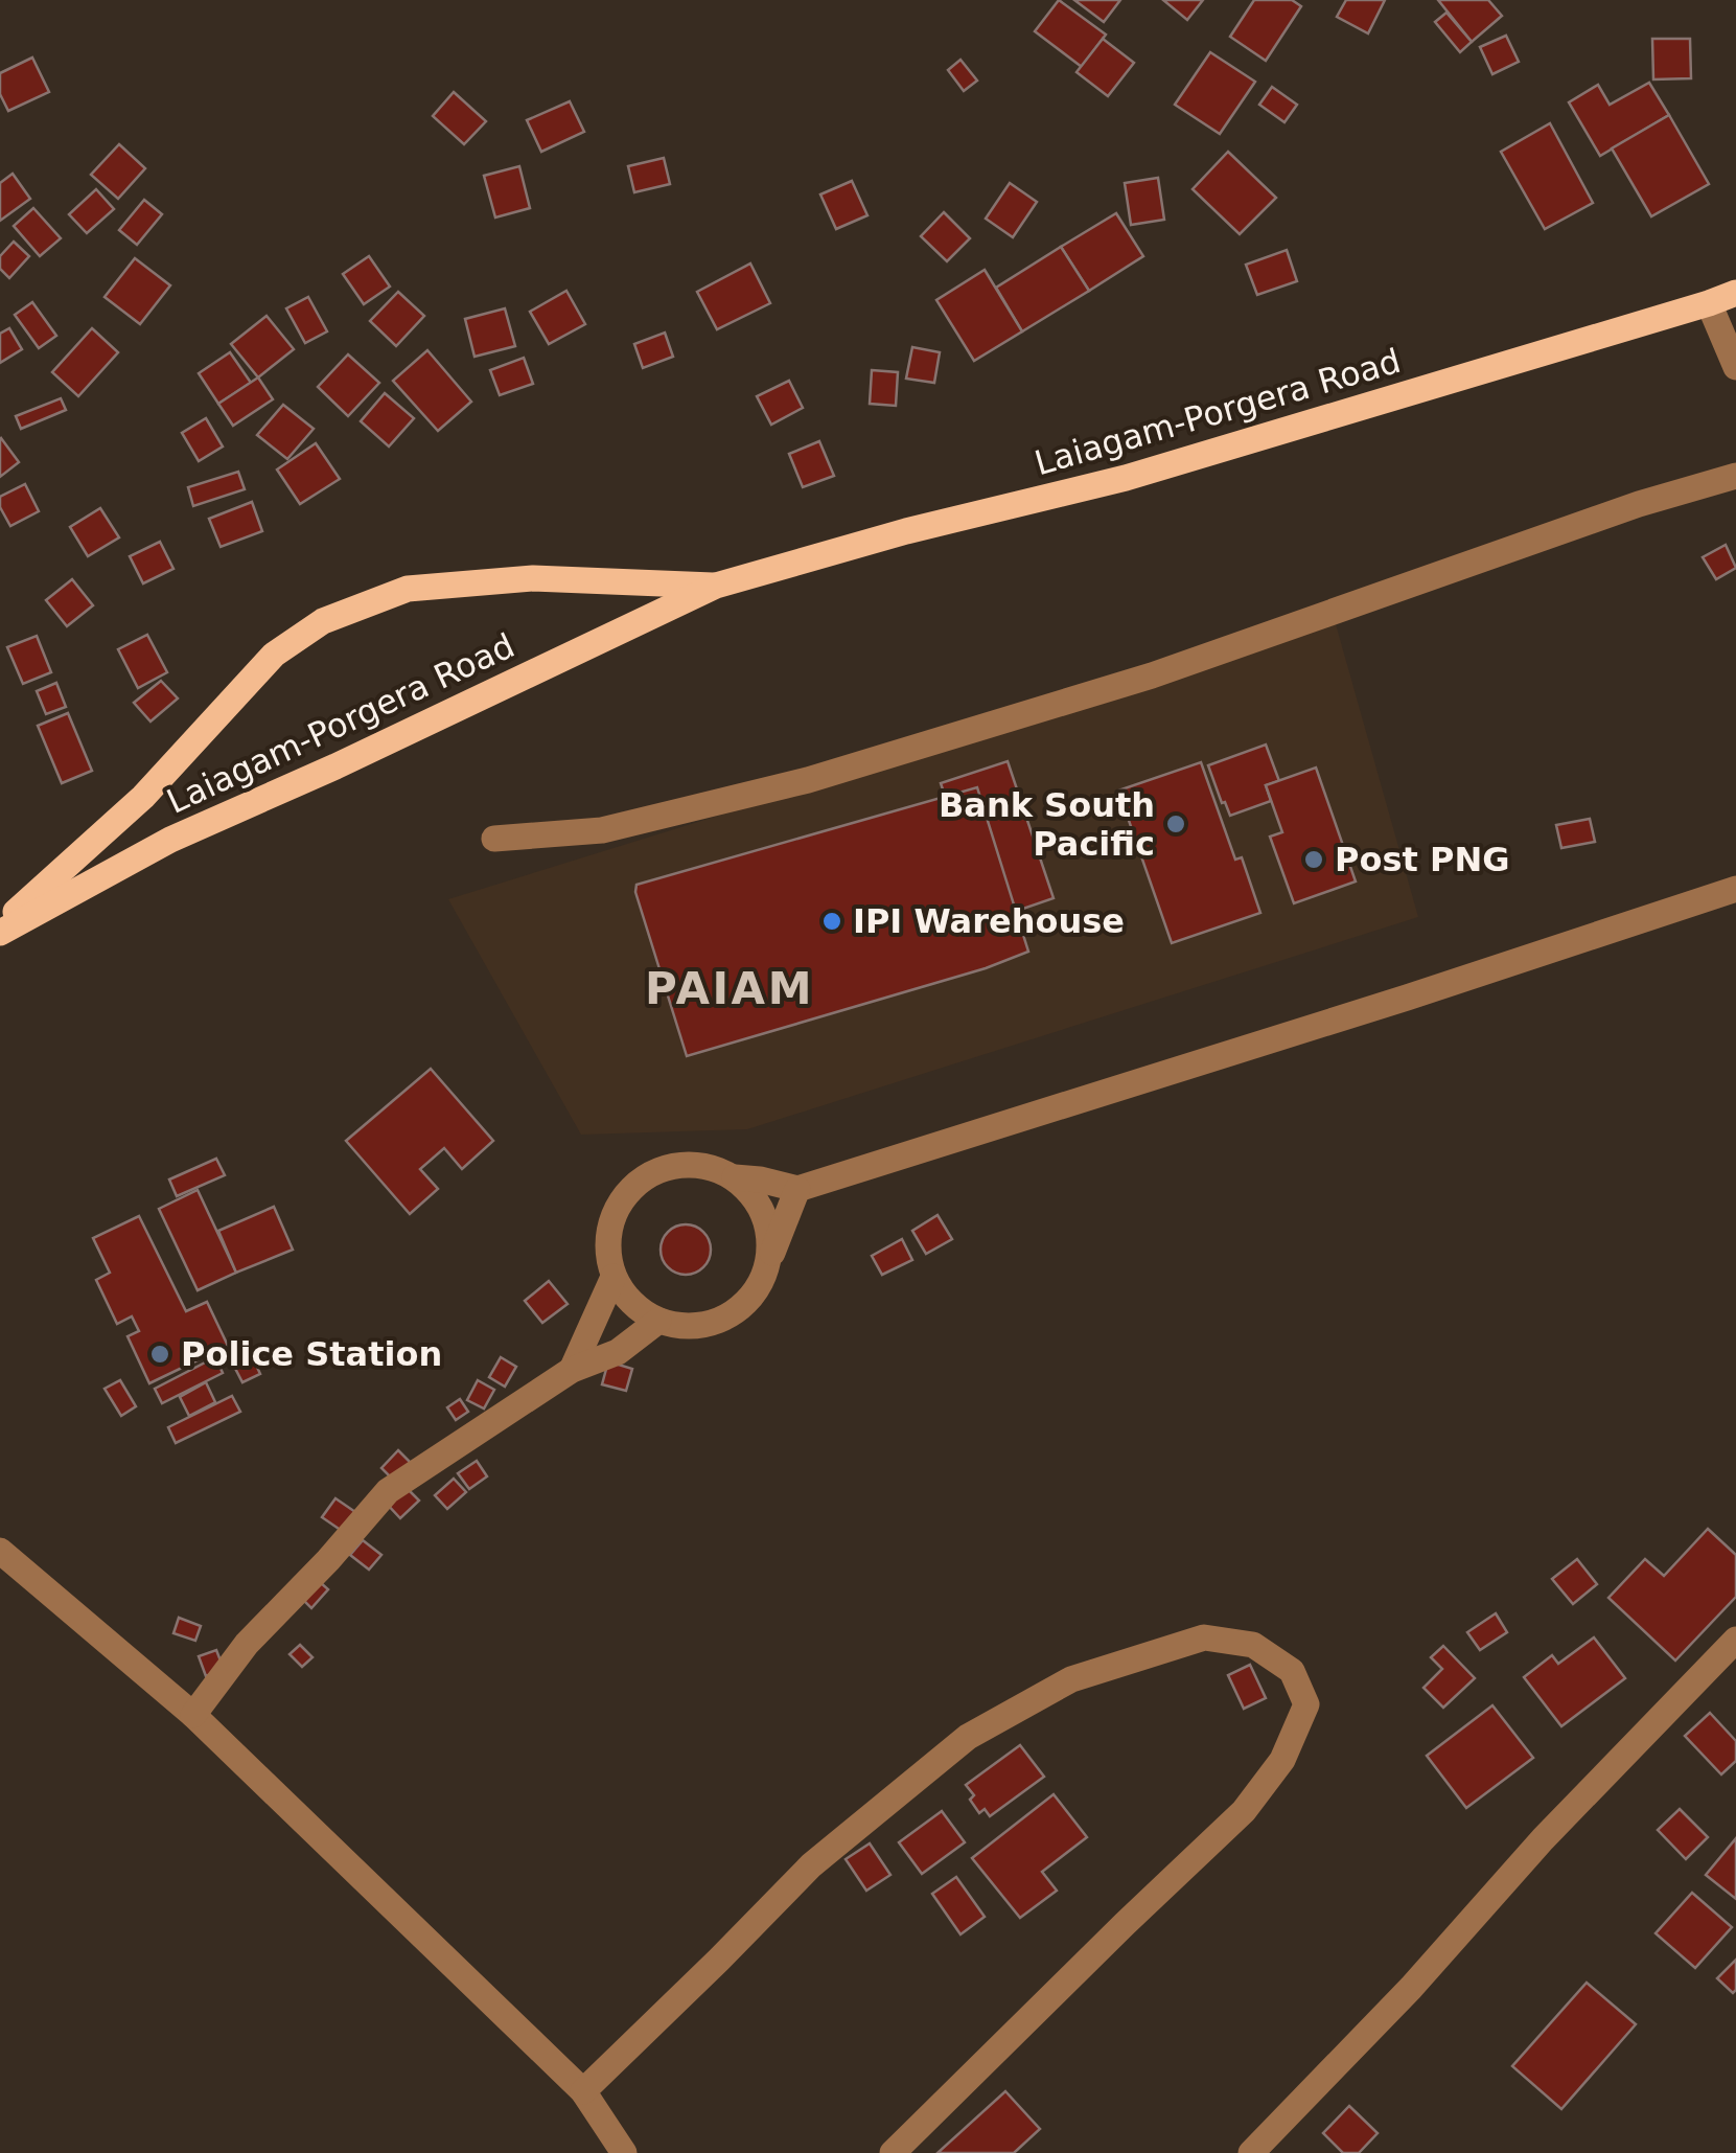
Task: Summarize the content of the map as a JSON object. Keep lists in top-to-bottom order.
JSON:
{
  "streets": {
    "main road": ["Laiagam-Porgera Road"]
  },
  "districts": ["PAIAM"],
  "places": [
    "Bank South Pacific",
    "Post PNG",
    "IPI Warehouse",
    "Police Station"
  ]
}
